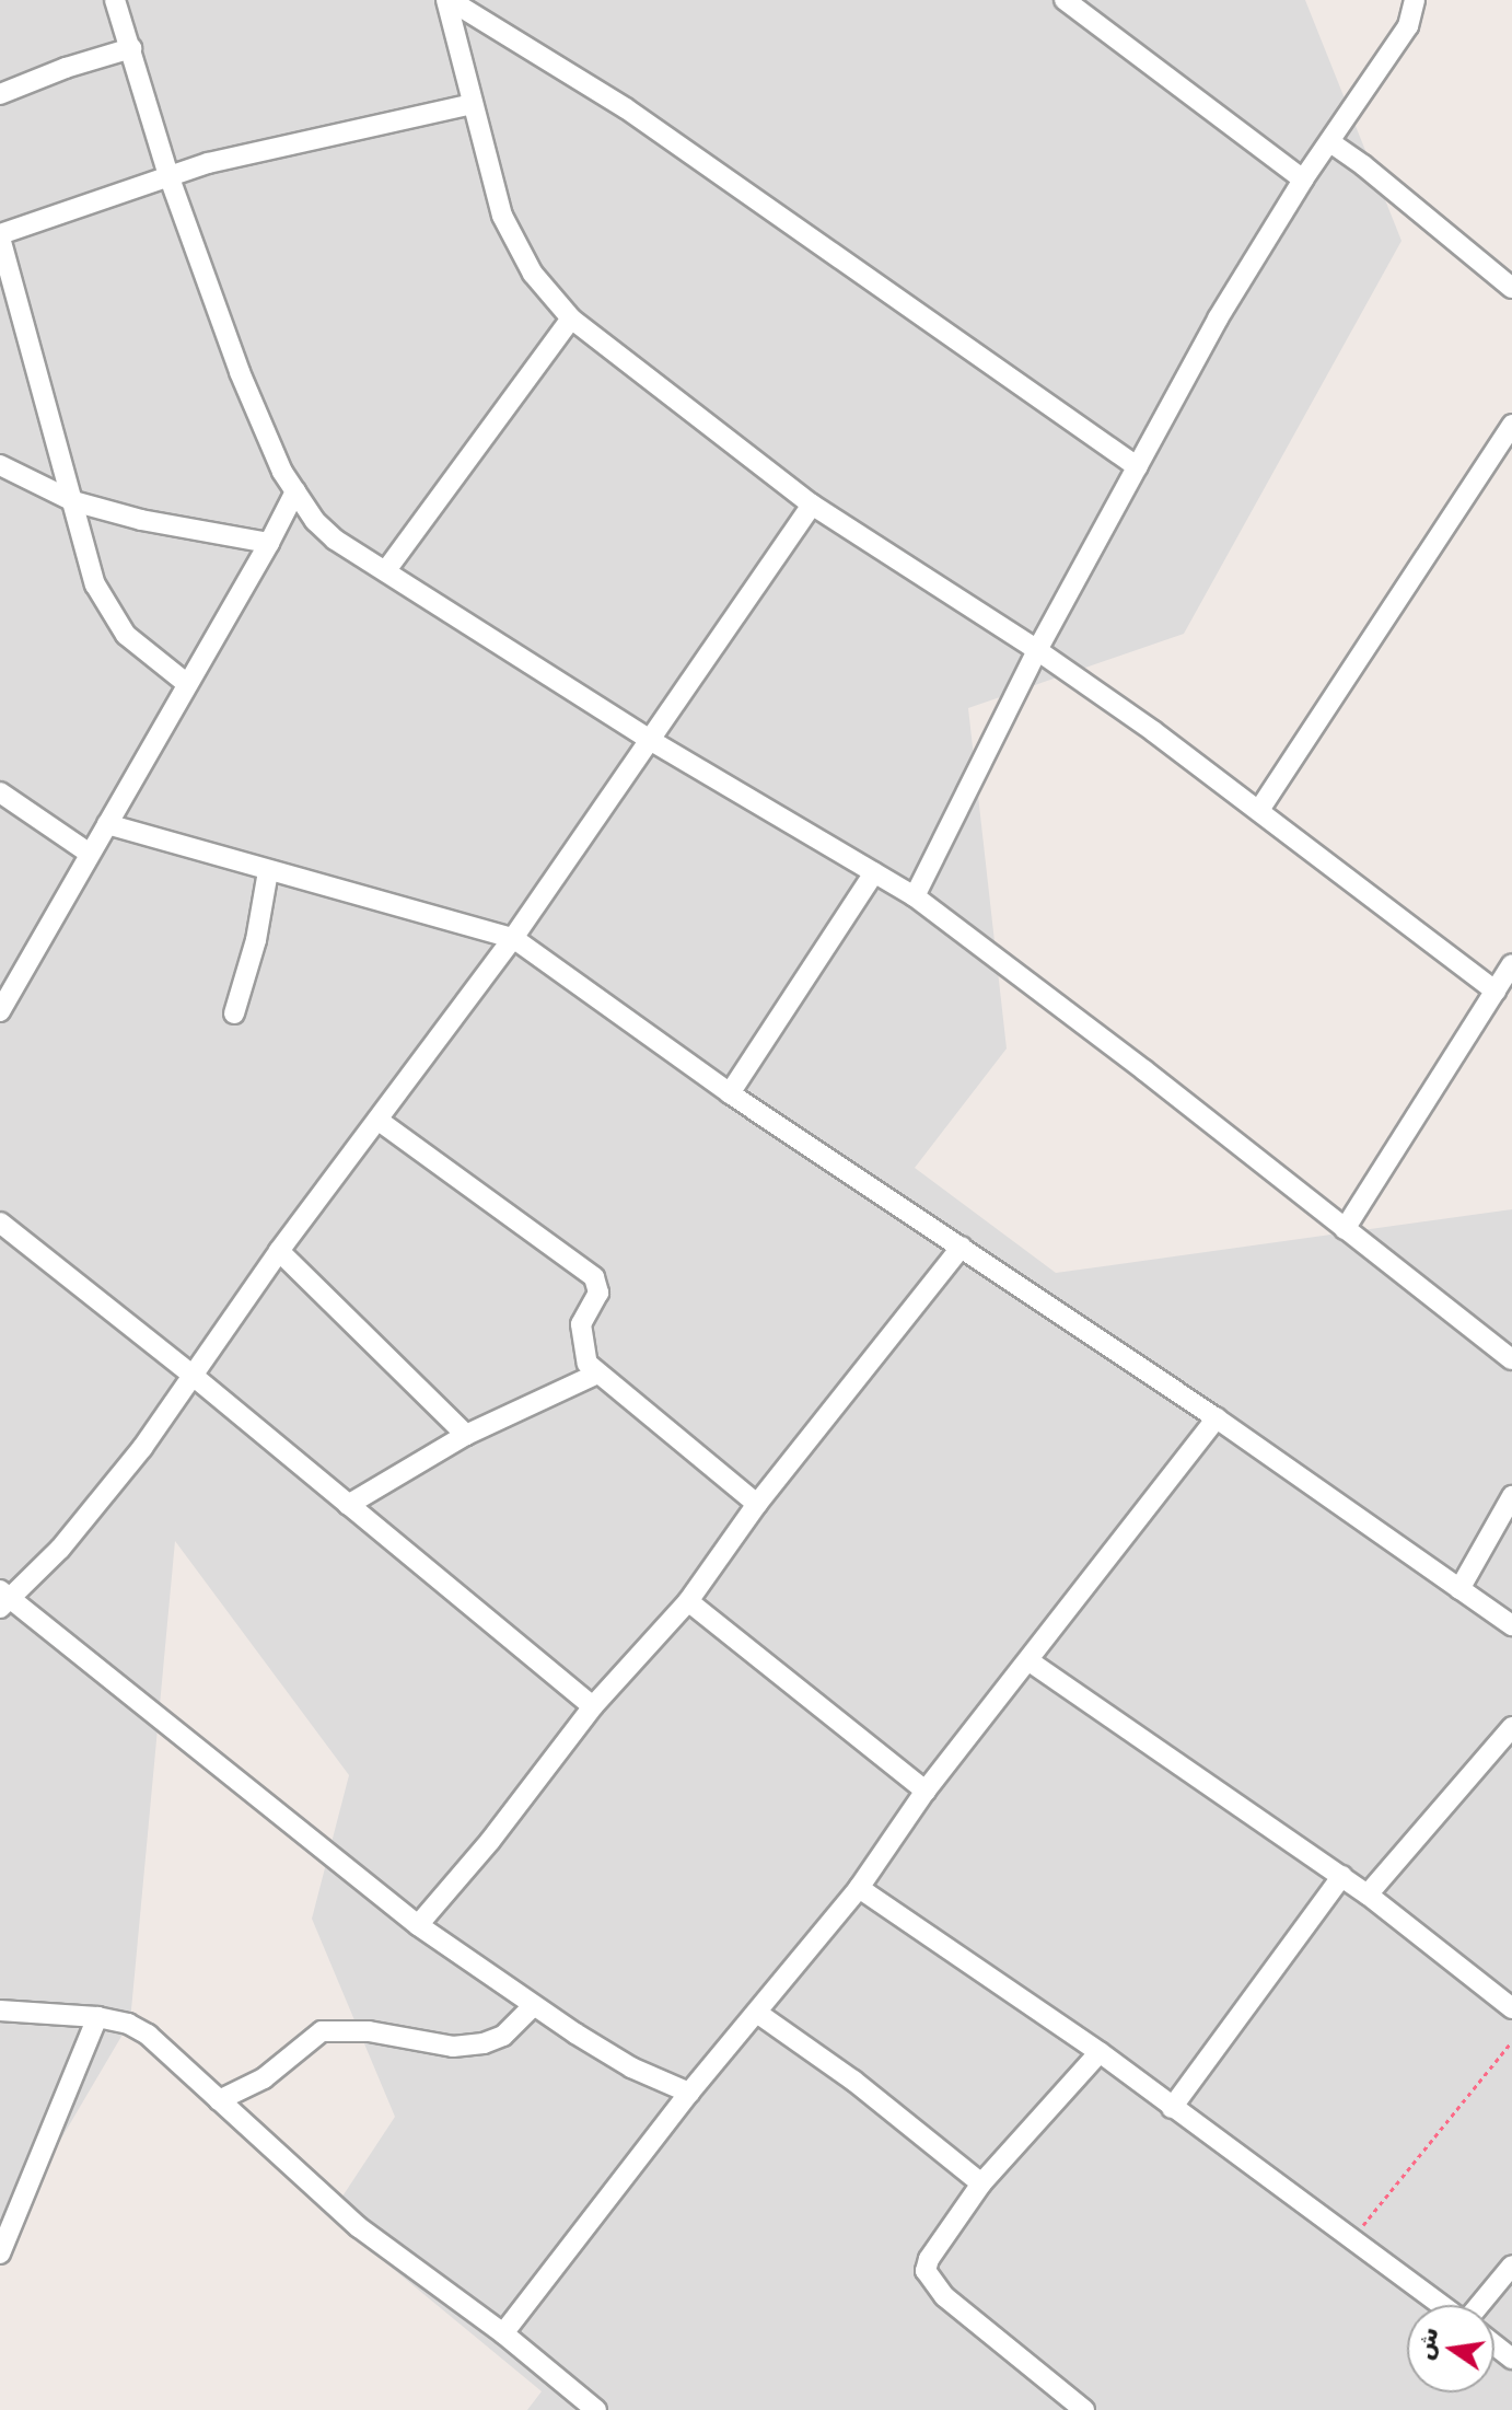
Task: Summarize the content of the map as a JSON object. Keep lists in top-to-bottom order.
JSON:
{
  "north": "left"
}
